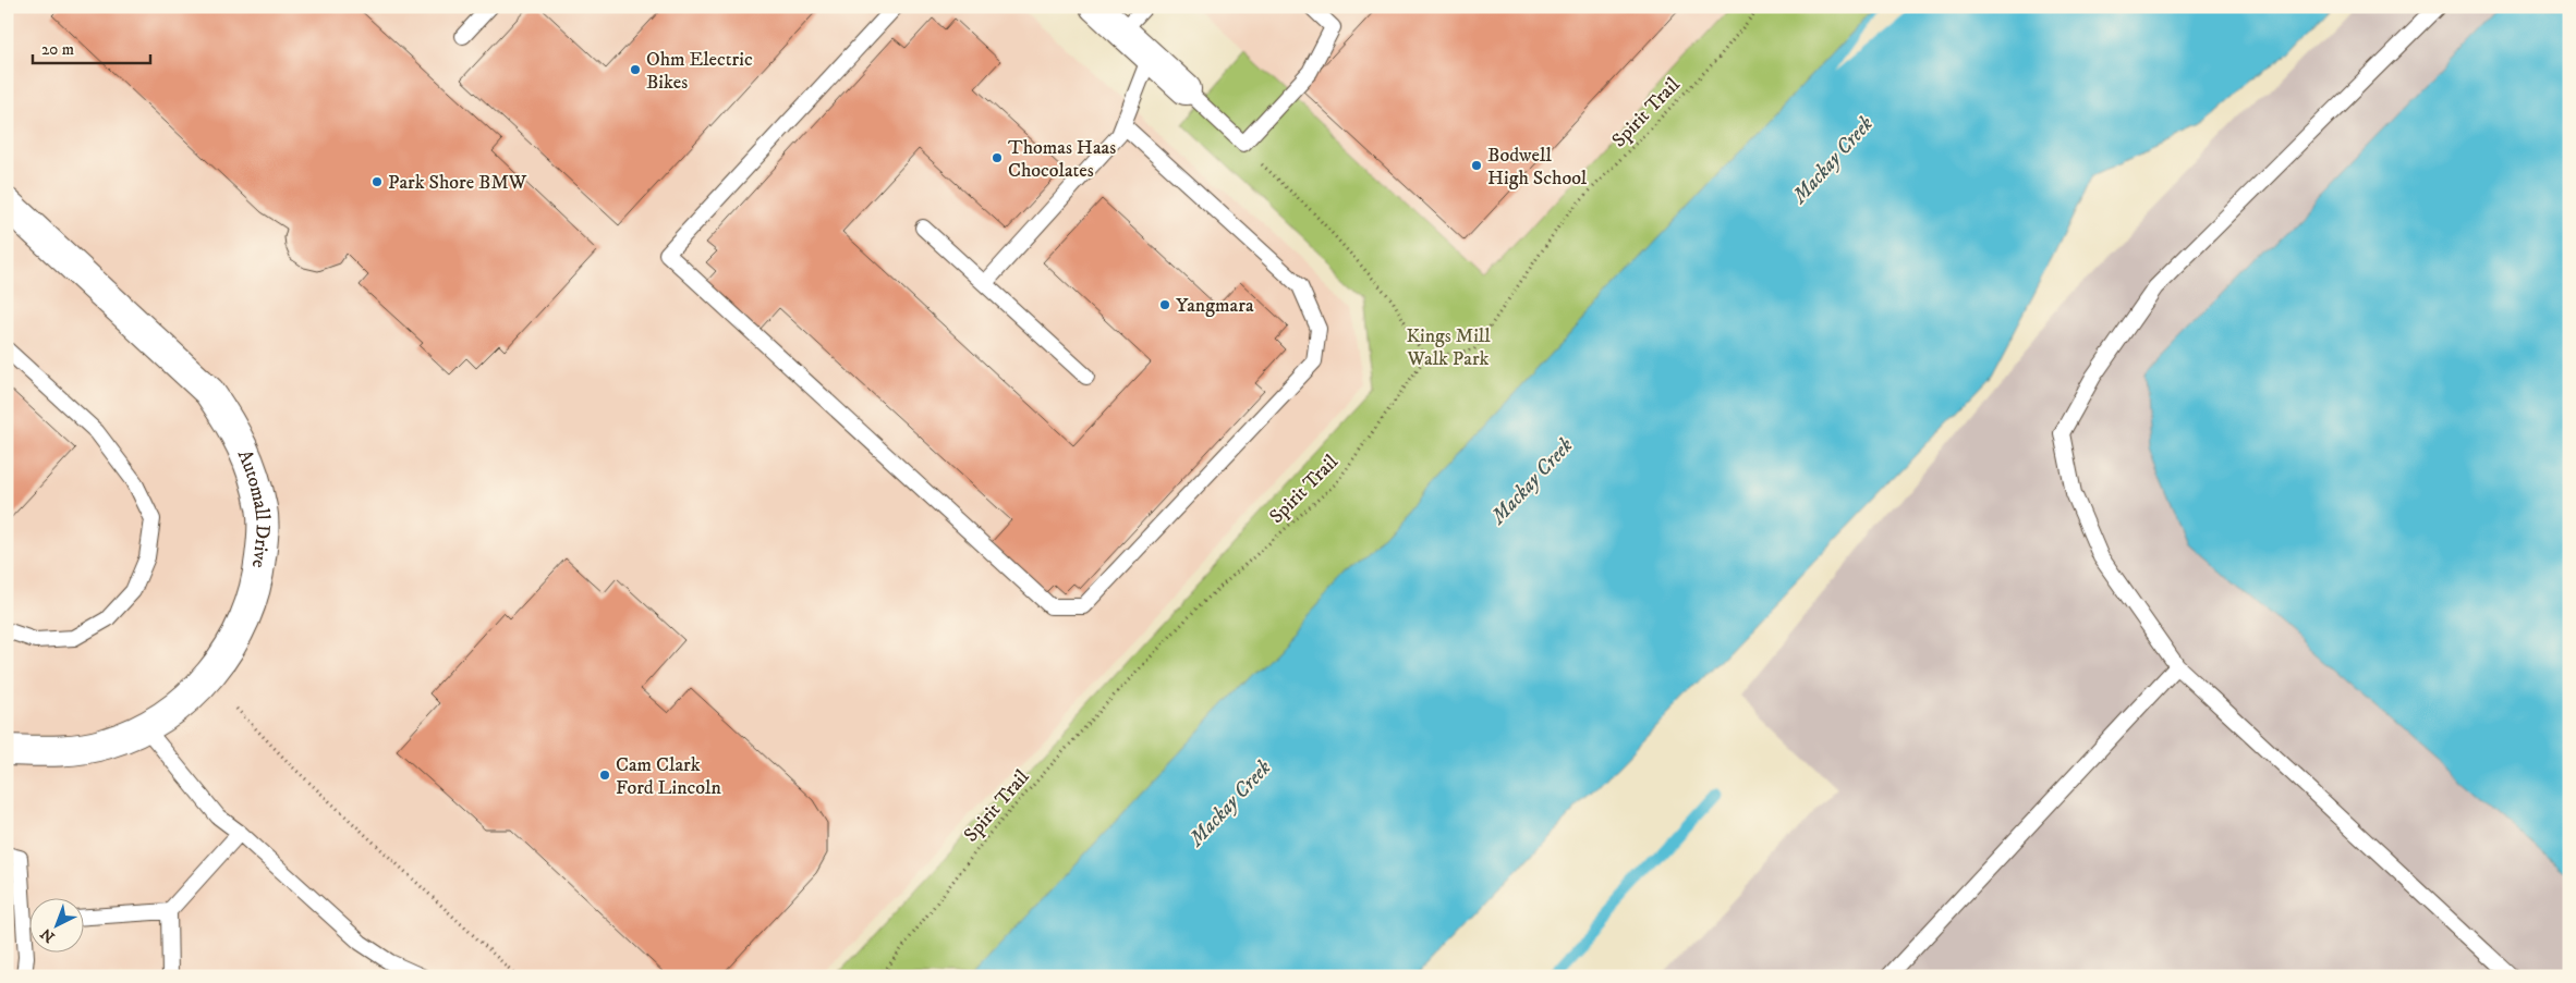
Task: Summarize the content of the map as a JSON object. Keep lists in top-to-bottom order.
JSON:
{
  "streets": {
    "street": ["Automall Drive"],
    "path": ["Spirit Trail"]
  },
  "water": ["Mackay Creek"],
  "parks": ["Kings Mill Walk Park"],
  "places": [
    "Ohm Electric Bikes",
    "Thomas Haas Chocolates",
    "Bodwell High School",
    "Park Shore BMW",
    "Yangmara",
    "Cam Clark Ford Lincoln"
  ],
  "scale_bar": "20 m",
  "north": "bottom left"
}
